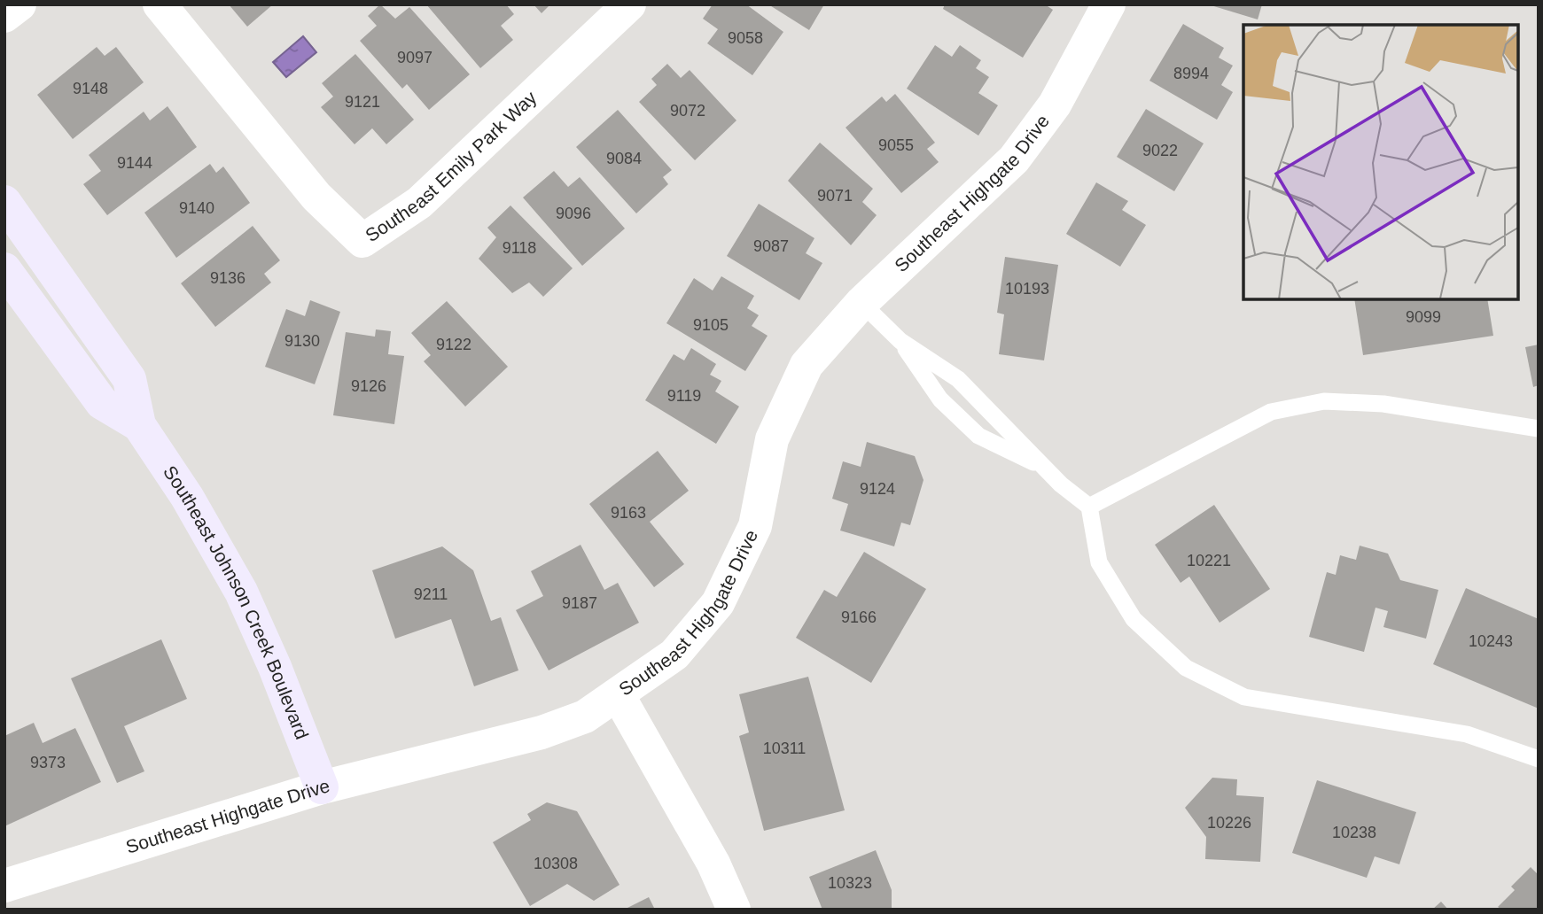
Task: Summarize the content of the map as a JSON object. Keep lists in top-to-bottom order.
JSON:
{
  "streets": {
    "street": ["Southeast Emily Park Way", "Southeast Highgate Drive", "Southeast Johnson Creek Boulevard"]
  },
  "crossings": [
    ["Southeast Highgate Drive", "Southeast Johnson Creek Boulevard"]
  ],
  "house_numbers": [
    "9058",
    "9097",
    "8994",
    "9148",
    "9121",
    "9072",
    "9055",
    "9022",
    "9084",
    "9144",
    "9071",
    "9140",
    "9096",
    "9087",
    "9118",
    "9136",
    "10193",
    "9099",
    "9105",
    "9130",
    "9122",
    "9126",
    "9119",
    "9124",
    "9163",
    "10221",
    "9211",
    "9187",
    "9166",
    "10243",
    "10311",
    "9373",
    "10226",
    "10238",
    "10308",
    "10323"
  ]
}
